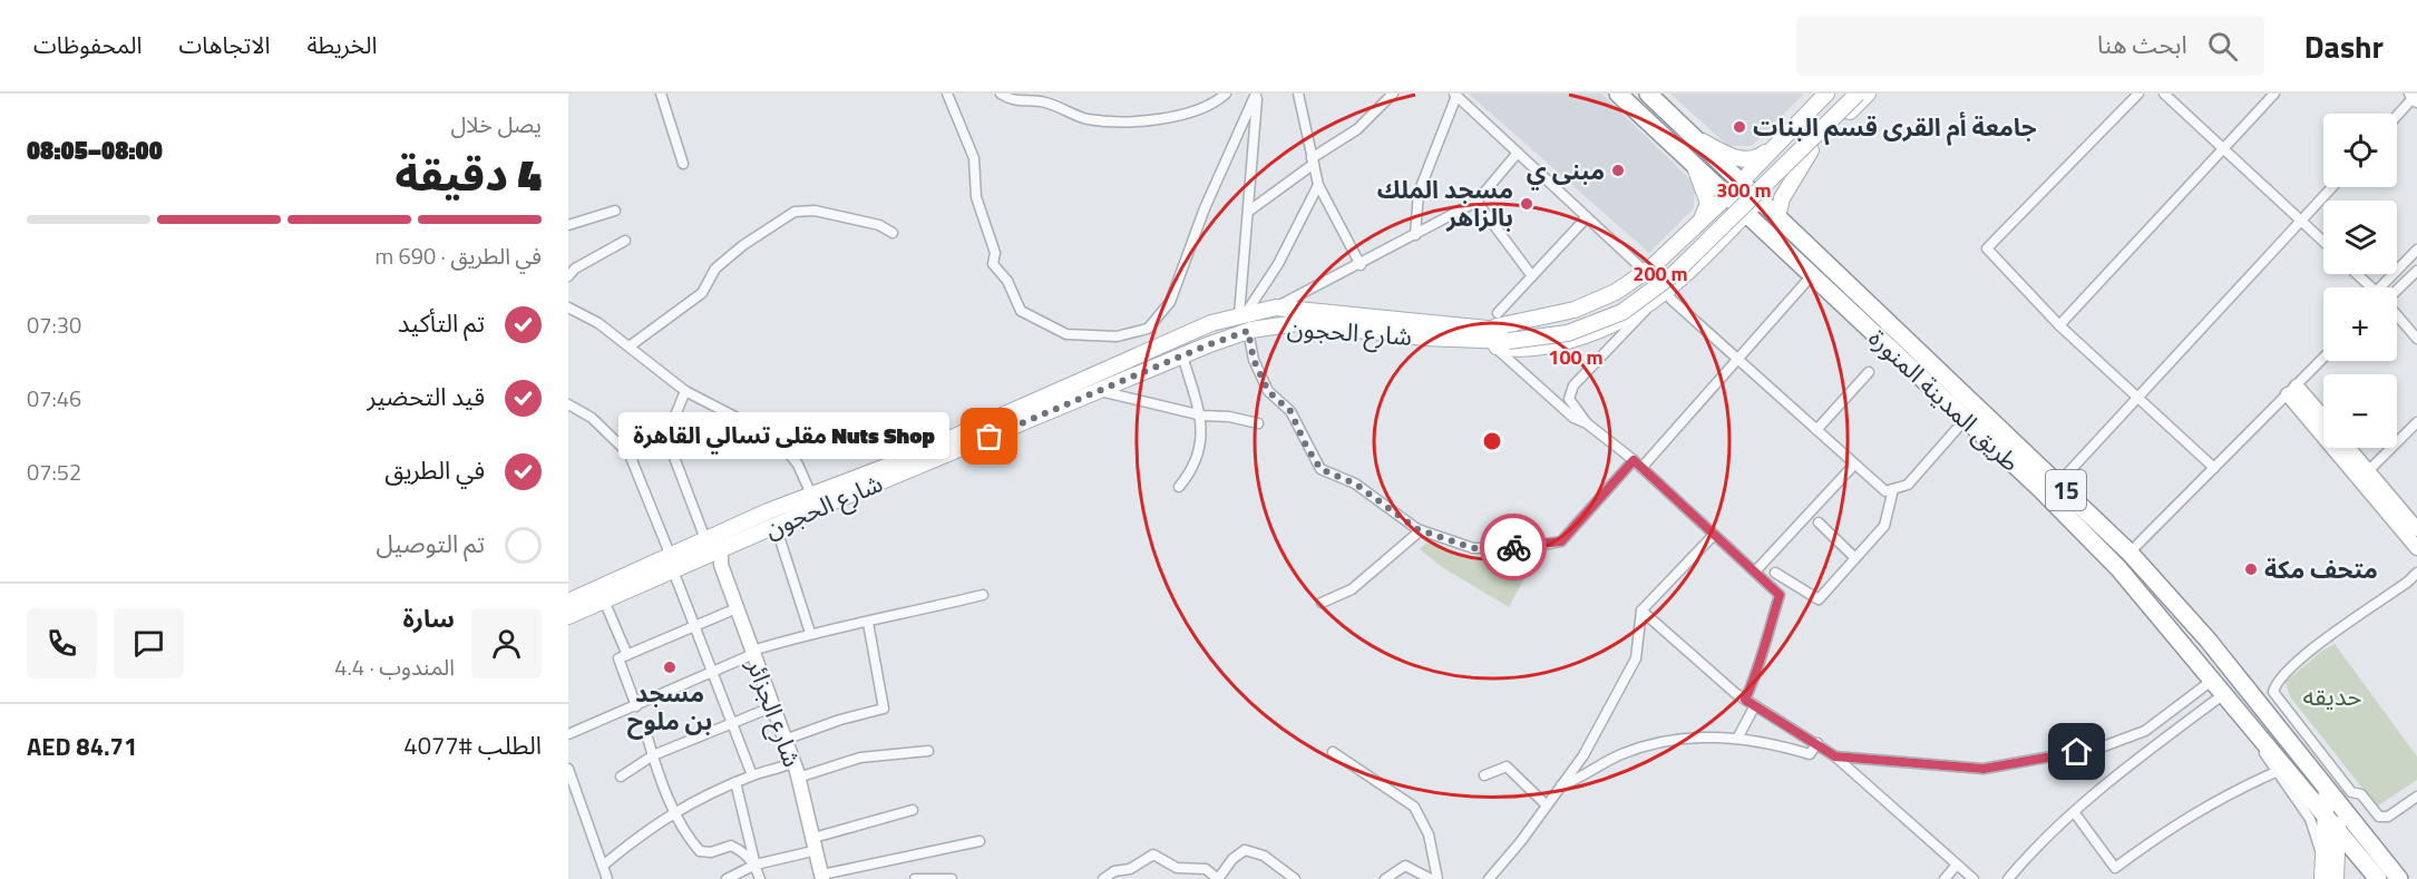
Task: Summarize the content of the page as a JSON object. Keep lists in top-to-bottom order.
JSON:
{
  "streets": {
    "highway": ["طريق المدينة المنورة", "15"],
    "main road": ["شارع الحجون"],
    "street": ["شارع الجزائر"]
  },
  "crossings": [
    ["شارع الحجون", "شارع الجزائر"]
  ],
  "parks": ["حديقه"],
  "places": [
    "جامعة أم القرى قسم البنات",
    "مبنى ي",
    "مسجد الملك بالزاهر",
    "Nuts Shop مقلى تسالي القاهرة",
    "متحف مكة",
    "مسجد بن ملوح"
  ],
  "page": {
    "header": "Dashr",
    "search": "ابحث هنا",
    "nav": ["الخريطة", "الاتجاهات", "المحفوظات"],
    "heading": ["4 دقيقة", "يصل خلال", "08:00–08:05"],
    "panel": [
      "سارة",
      "المندوب · 4.4",
      "الطلب #4077",
      "AED 84.71"
    ],
    "map_buttons": ["+", "−"],
    "bar": "في الطريق · 690 m",
    "list": [
      ["تم التأكيد", "07:30"],
      ["قيد التحضير", "07:46"],
      ["في الطريق", "07:52"],
      "تم التوصيل"
    ],
    "bubble": "Nuts Shop مقلى تسالي القاهرة"
  },
  "rings": ["300 m", "200 m", "100 m"]
}
